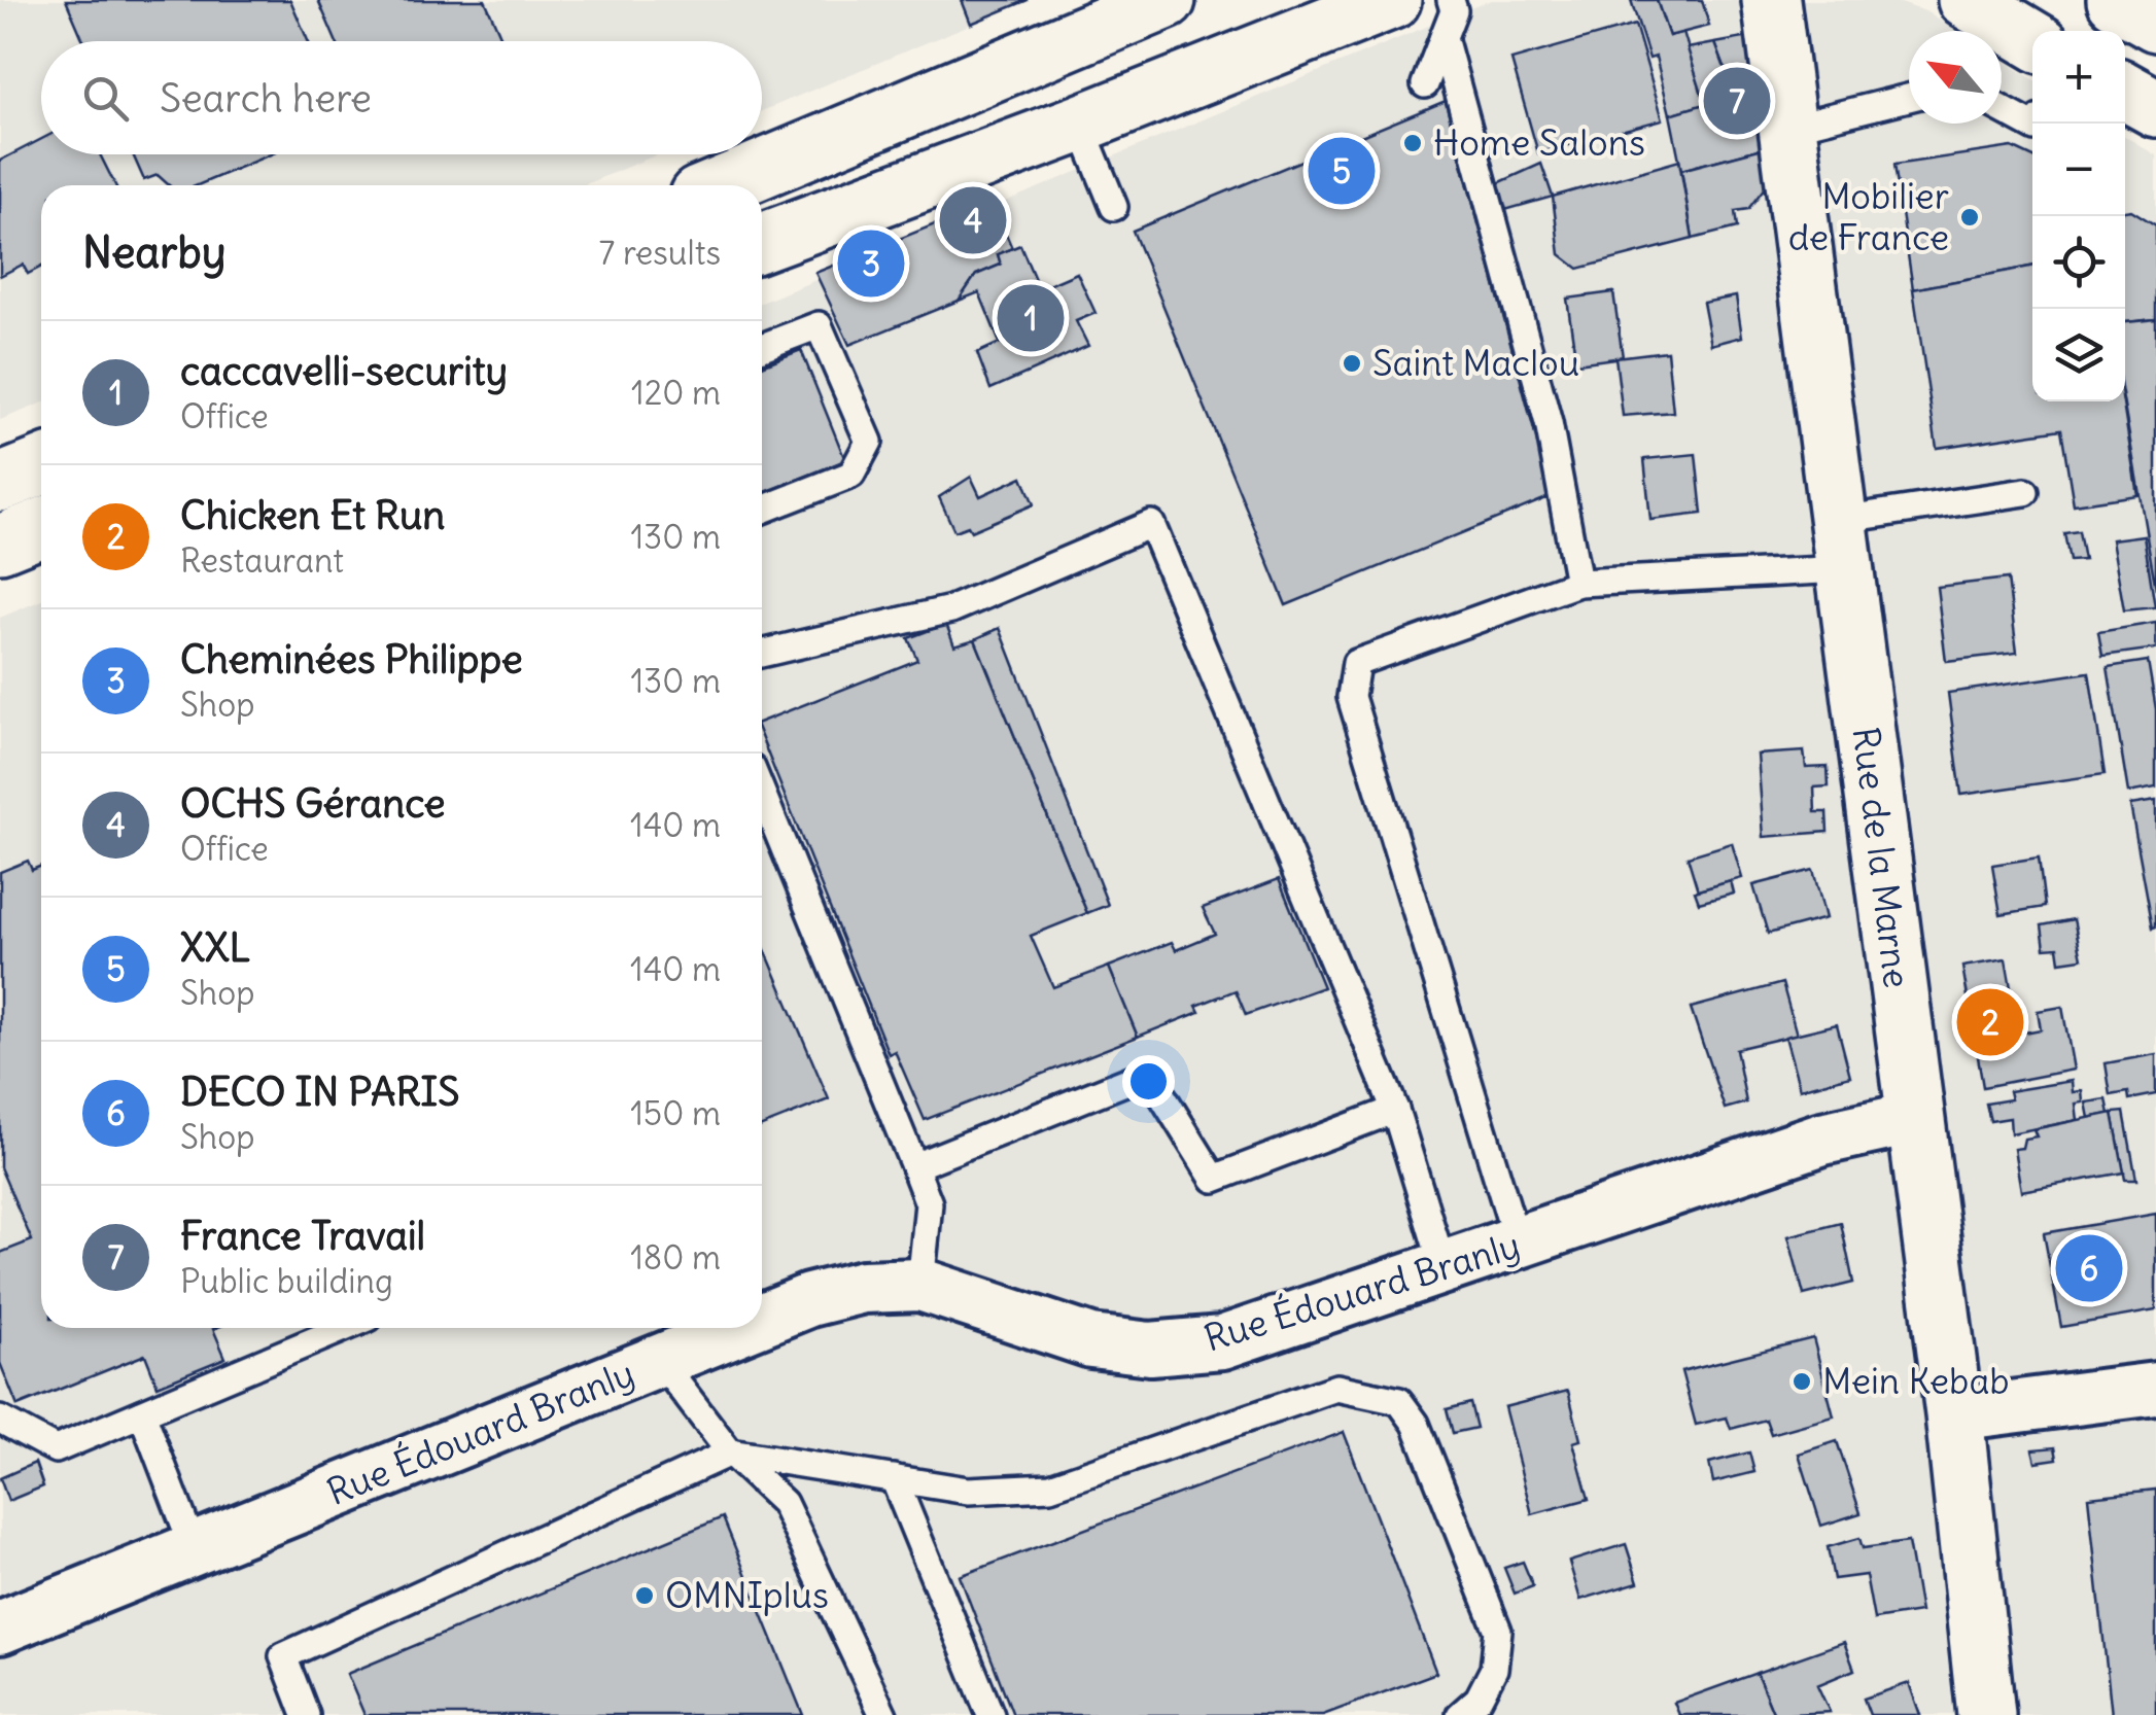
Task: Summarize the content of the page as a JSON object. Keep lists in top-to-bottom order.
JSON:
{
  "streets": {
    "street": ["Rue de la Marne", "Rue Édouard Branly"]
  },
  "crossings": [
    ["Rue de la Marne", "Rue Édouard Branly"]
  ],
  "places": [
    "Home Salons",
    "Mobilier de France",
    "Saint Maclou",
    "Mein Kebab",
    "OMNIplus"
  ],
  "north": "top left",
  "page": {
    "map_buttons": ["+", "−"],
    "search": "Search here",
    "pins": [
      "7",
      "5",
      "4",
      "3",
      "1",
      "2",
      "6"
    ],
    "heading": ["Nearby", "7 results"],
    "list": [
      {
        "mark": "1",
        "name": "caccavelli-security",
        "note": "Office",
        "value": "120 m"
      },
      {
        "mark": "2",
        "name": "Chicken Et Run",
        "note": "Restaurant",
        "value": "130 m"
      },
      {
        "mark": "3",
        "name": "Cheminées Philippe",
        "note": "Shop",
        "value": "130 m"
      },
      {
        "mark": "4",
        "name": "OCHS Gérance",
        "note": "Office",
        "value": "140 m"
      },
      {
        "mark": "5",
        "name": "XXL",
        "note": "Shop",
        "value": "140 m"
      },
      {
        "mark": "6",
        "name": "DECO IN PARIS",
        "note": "Shop",
        "value": "150 m"
      },
      {
        "mark": "7",
        "name": "France Travail",
        "note": "Public building",
        "value": "180 m"
      }
    ]
  }
}
